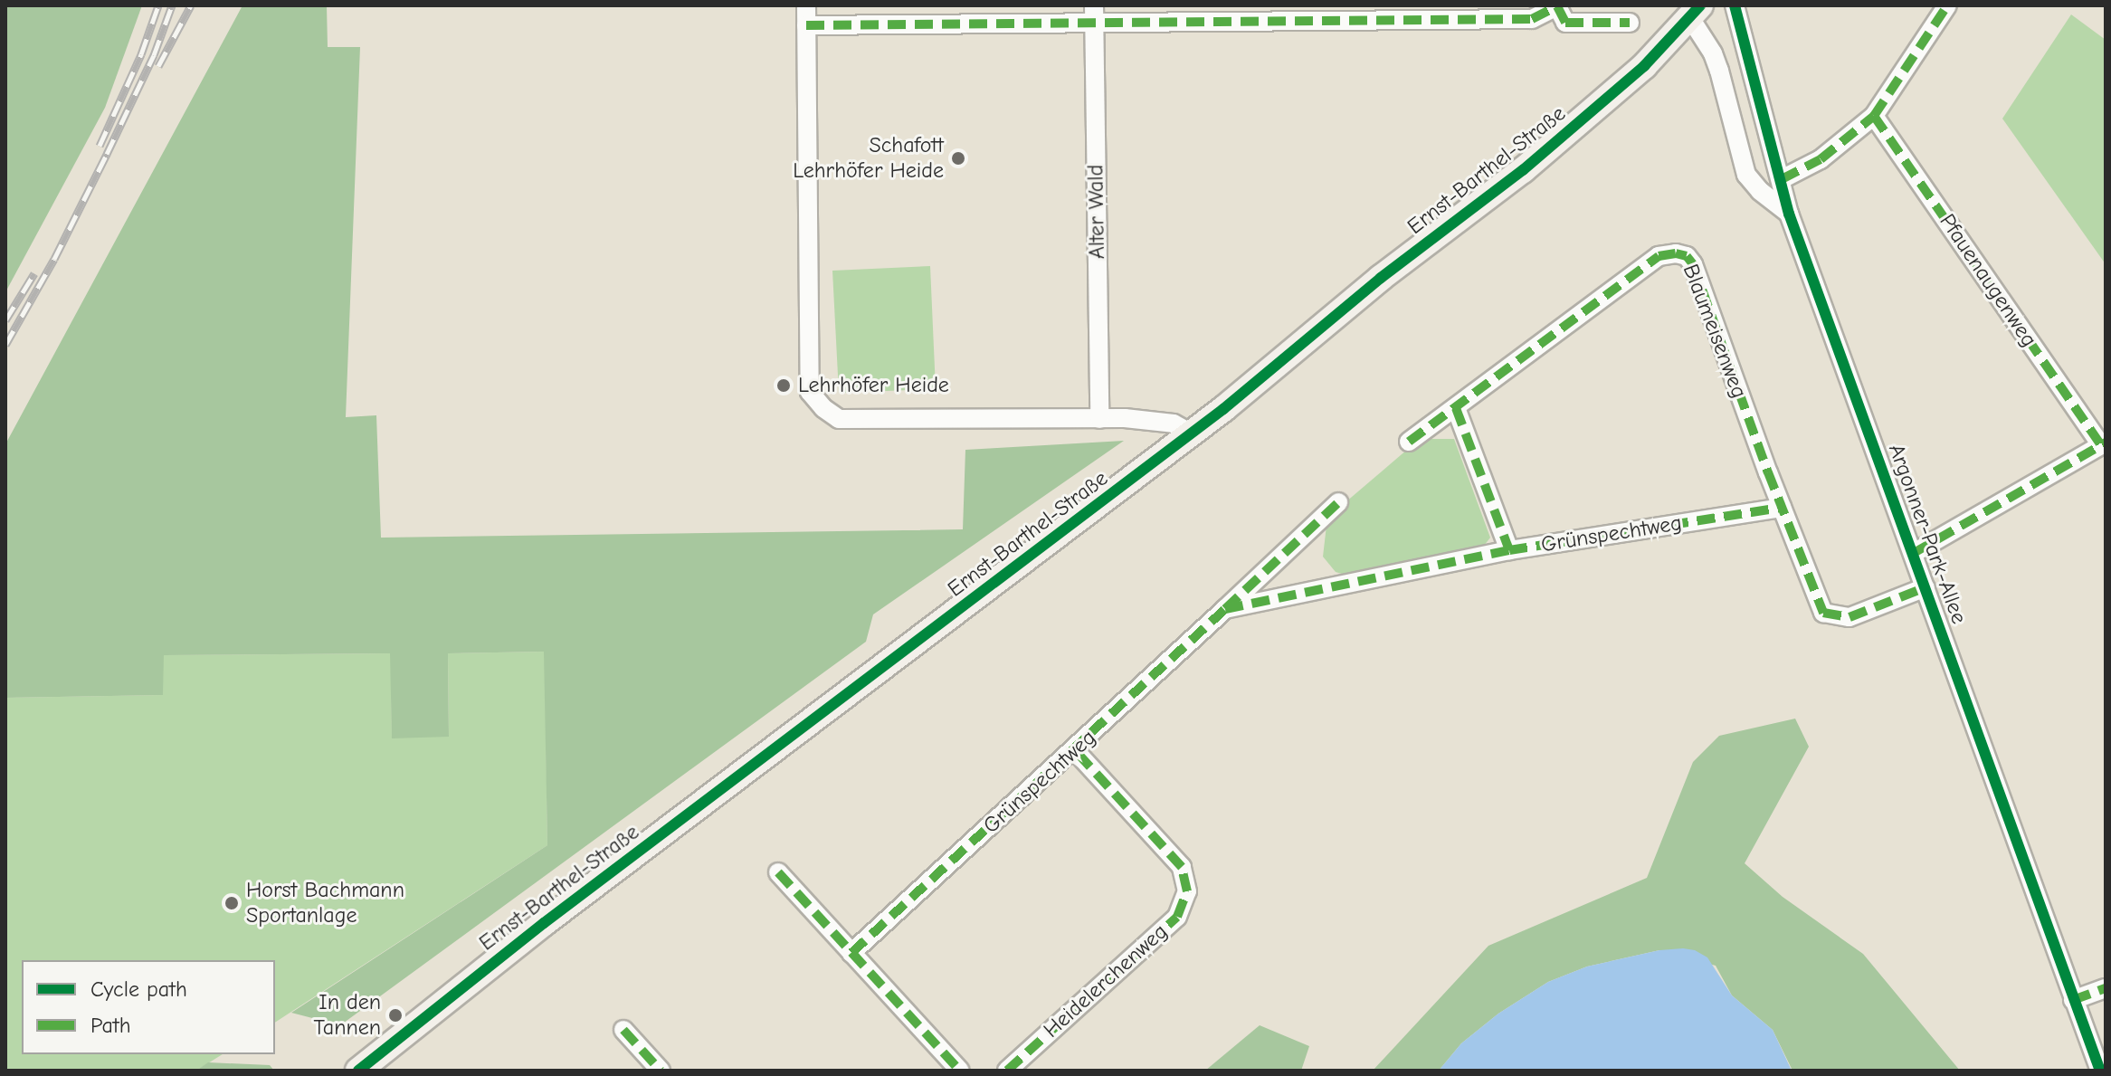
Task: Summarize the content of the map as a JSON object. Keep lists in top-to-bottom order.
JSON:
{
  "streets": {
    "street": [
      "Ernst-Barthel-Straße",
      "Alter Wald",
      "Pfauenaugenweg",
      "Blaumeisenweg",
      "Grünspechtweg",
      "Argonner-Park-Allee",
      "Heidelerchenweg"
    ]
  },
  "crossings": [
    ["Blaumeisenweg", "Grünspechtweg"],
    ["Grünspechtweg", "Heidelerchenweg"]
  ],
  "places": [
    "Schafott Lehrhöfer Heide",
    "Lehrhöfer Heide",
    "Horst Bachmann Sportanlage",
    "In den Tannen"
  ],
  "legend": ["Cycle path", "Path"]
}
